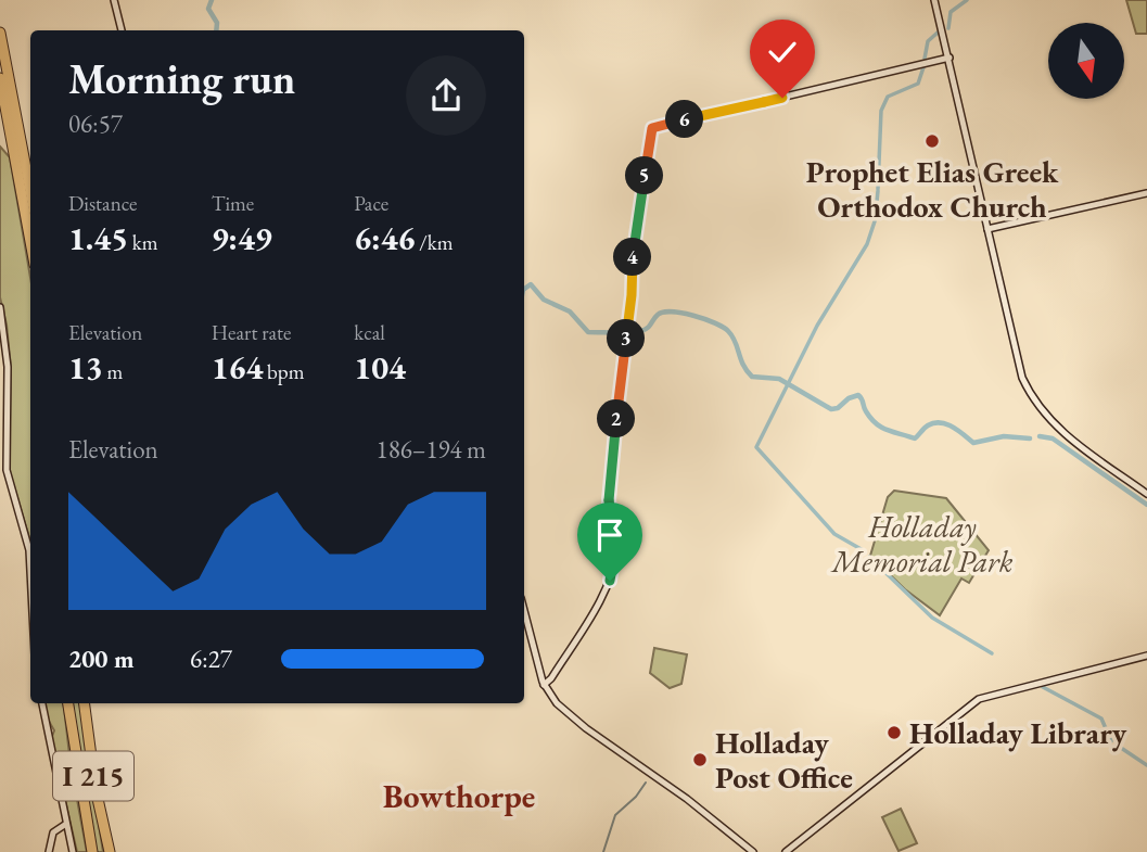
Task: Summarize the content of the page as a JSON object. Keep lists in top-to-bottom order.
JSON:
{
  "streets": {
    "highway": ["I 215"]
  },
  "districts": ["Bowthorpe"],
  "parks": ["Holladay Memorial Park"],
  "places": ["Prophet Elias Greek Orthodox Church", "Holladay Library", "Holladay Post Office"],
  "north": "bottom",
  "page": {
    "heading": ["Morning run", "06:57"],
    "pins": [
      "6",
      "5",
      "4",
      "3",
      "2"
    ],
    "stats": [
      ["Distance", "1.45 km"],
      ["Time", "9:49"],
      ["Pace", "6:46 /km"],
      ["Elevation", "13 m"],
      ["Heart rate", "164 bpm"],
      ["kcal", "104"]
    ],
    "chart": ["Elevation", "186–194 m"],
    "list": [
      {
        "name": "200 m",
        "note": "6:27"
      }
    ]
  }
}
